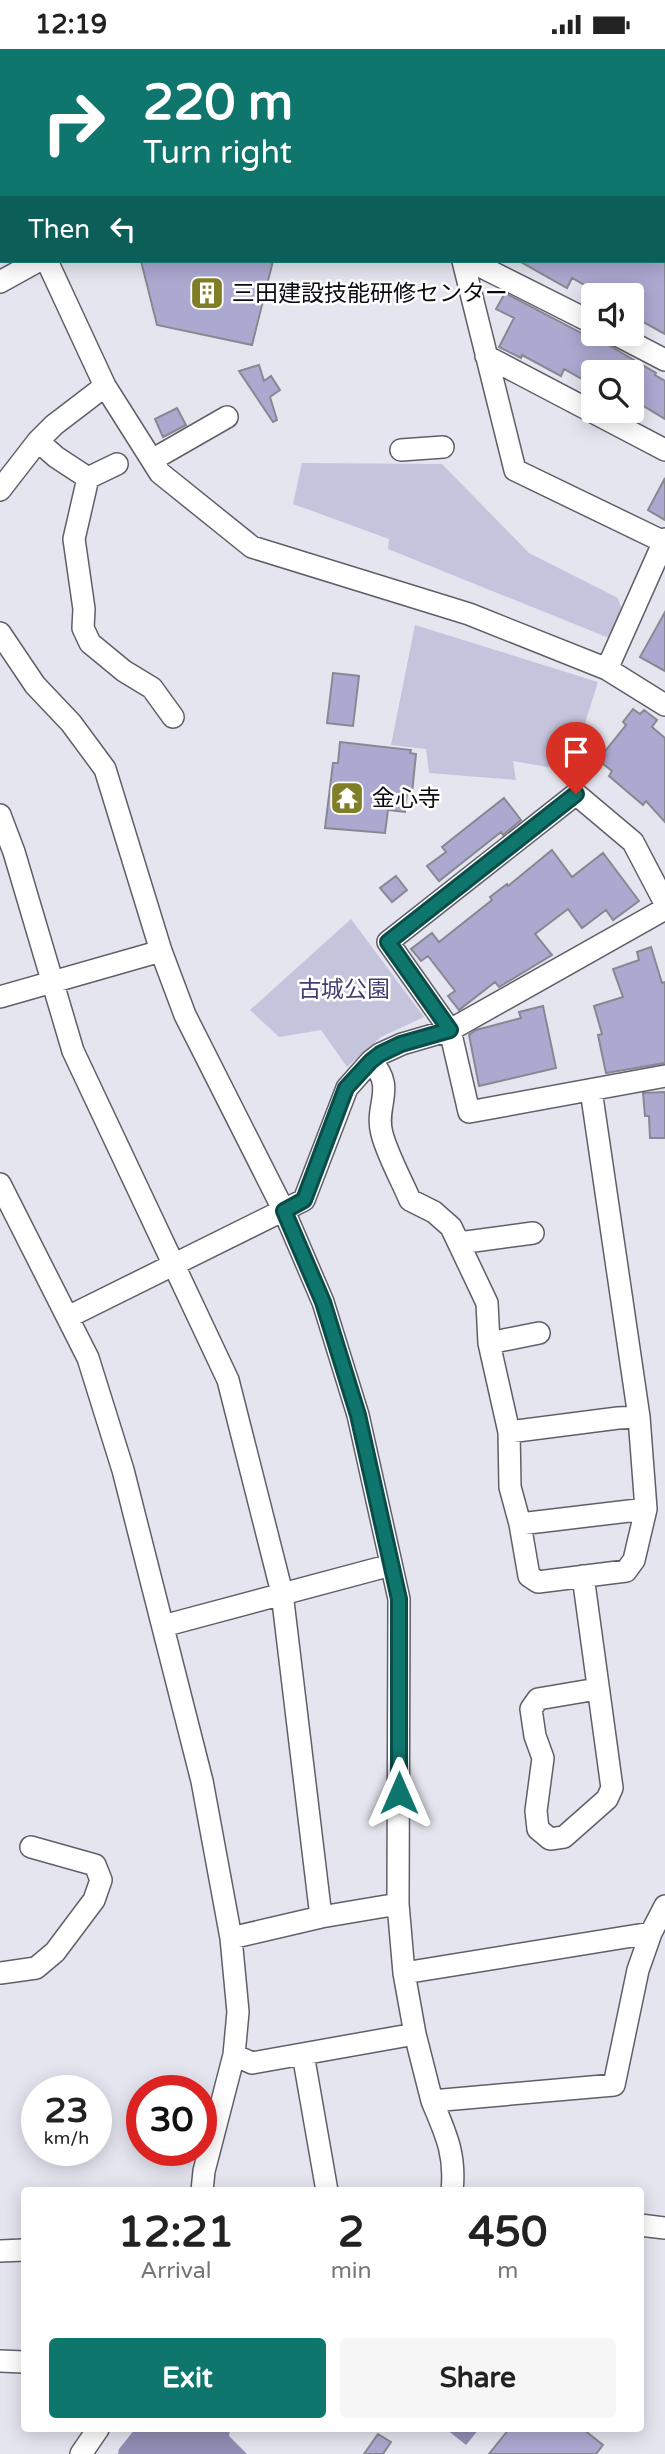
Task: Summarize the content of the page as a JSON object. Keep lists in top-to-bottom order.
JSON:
{
  "parks": ["古城公園"],
  "places": {
    "building": ["三田建設技能研修センター"],
    "temple": ["金心寺"]
  },
  "page": {
    "status": "12:19",
    "turn": ["220 m", "Turn right"],
    "then": "Then",
    "speed": "23 km/h",
    "limit": "30",
    "eta": [
      "12:21",
      "Arrival",
      "2",
      "min",
      "450",
      "m"
    ],
    "buttons": ["Exit", "Share"]
  }
}
